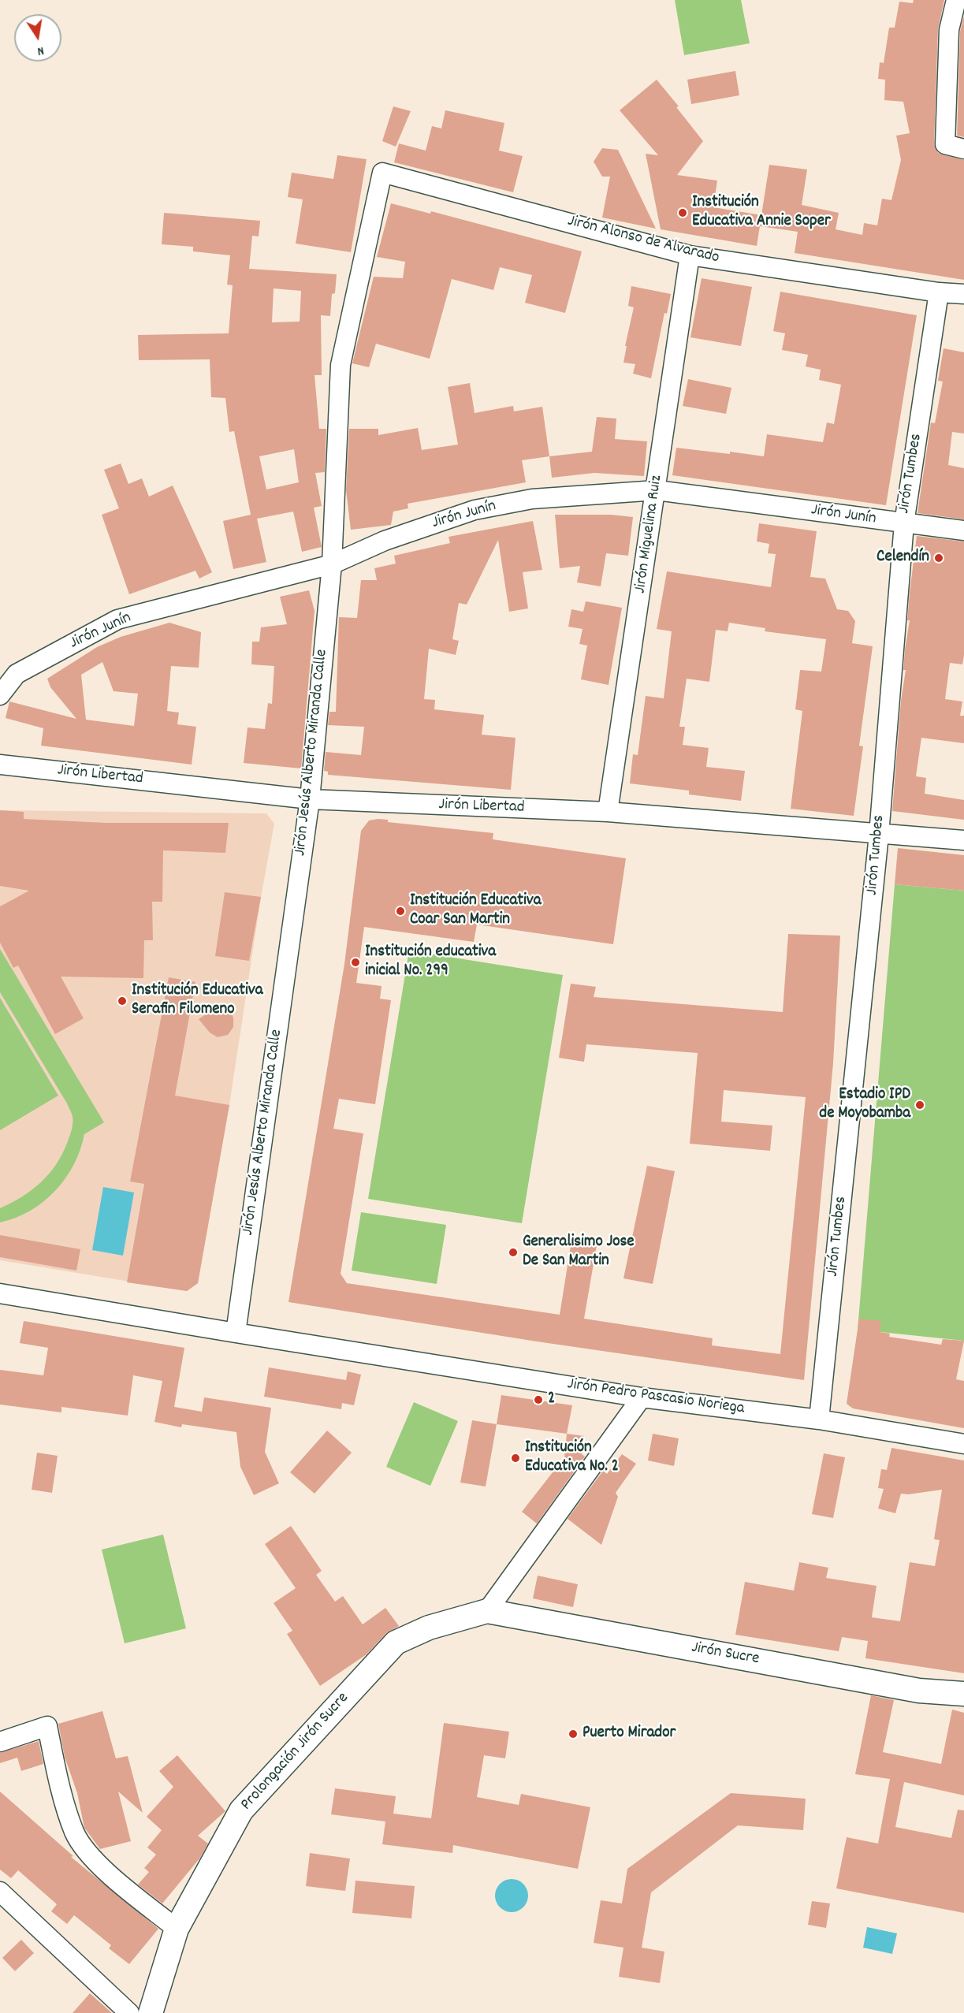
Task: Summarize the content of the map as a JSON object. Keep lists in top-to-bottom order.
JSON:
{
  "streets": {
    "street": [
      "Jirón Alonso de Alvarado",
      "Jirón Tumbes",
      "Jirón Junín",
      "Jirón Miguelina Ruiz",
      "Jirón Jesús Alberto Miranda Calle",
      "Jirón Libertad",
      "Jirón Pedro Pascasio Noriega",
      "Jirón Sucre",
      "Prolongación Jirón Sucre"
    ]
  },
  "crossings": [
    ["Jirón Alonso de Alvarado", "Jirón Tumbes"],
    ["Jirón Alonso de Alvarado", "Jirón Miguelina Ruiz"],
    ["Jirón Alonso de Alvarado", "Jirón Jesús Alberto Miranda Calle"],
    ["Jirón Tumbes", "Jirón Junín"],
    ["Jirón Tumbes", "Jirón Libertad"],
    ["Jirón Tumbes", "Jirón Pedro Pascasio Noriega"],
    ["Jirón Junín", "Jirón Miguelina Ruiz"],
    ["Jirón Junín", "Jirón Jesús Alberto Miranda Calle"],
    ["Jirón Miguelina Ruiz", "Jirón Libertad"],
    ["Jirón Jesús Alberto Miranda Calle", "Jirón Libertad"],
    ["Jirón Jesús Alberto Miranda Calle", "Jirón Pedro Pascasio Noriega"],
    ["Jirón Sucre", "Prolongación Jirón Sucre"]
  ],
  "places": [
    "Institución Educativa Annie Soper",
    "Celendín",
    "Institución Educativa Coar San Martin",
    "Institución educativa inicial No. 299",
    "Institución Educativa Serafin Filomeno",
    "Estadio IPD de Moyobamba",
    "Generalisimo Jose De San Martin",
    "2",
    "Institución Educativa No. 2",
    "Puerto Mirador"
  ],
  "north": "bottom"
}
